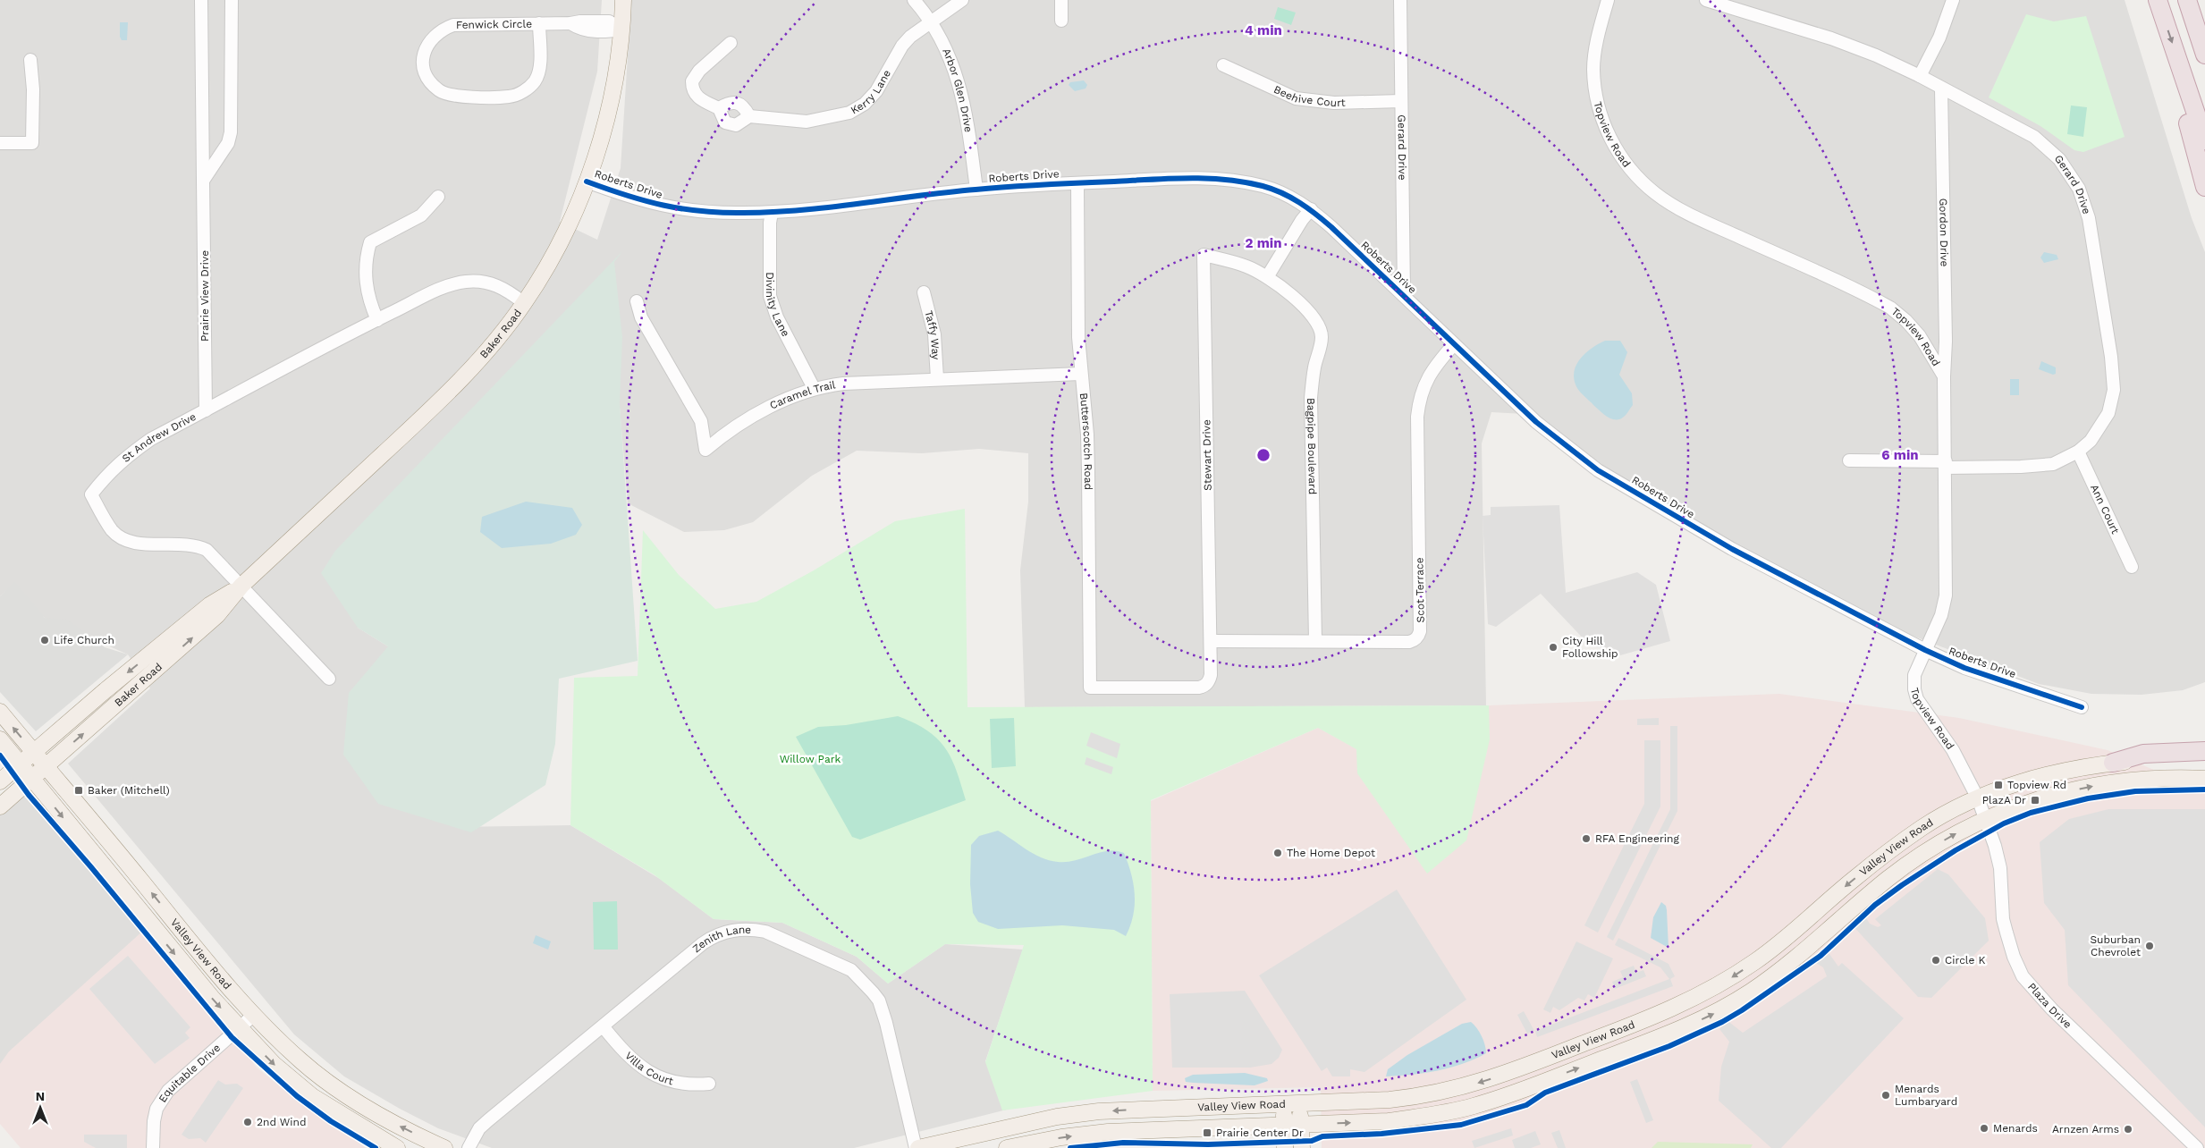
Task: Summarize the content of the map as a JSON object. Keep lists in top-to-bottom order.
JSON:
{
  "streets": {
    "main road": ["Baker Road", "Valley View Road"],
    "street": [
      "Fenwick Circle",
      "Kerry Lane",
      "Arbor Glen Drive",
      "Beehive Court",
      "Topview Road",
      "Gerard Drive",
      "Roberts Drive",
      "Gordon Drive",
      "Prairie View Drive",
      "Divinity Lane",
      "Taffy Way",
      "Caramel Trail",
      "St Andrew Drive",
      "Butterscotch Road",
      "Bagpipe Boulevard",
      "Stewart Drive",
      "Ann Court",
      "Scot Terrace",
      "Zenith Lane",
      "Plaza Drive",
      "Villa Court",
      "Equitable Drive"
    ]
  },
  "crossings": [
    ["Fenwick Circle", "Baker Road"],
    ["Kerry Lane", "Arbor Glen Drive"],
    ["Arbor Glen Drive", "Roberts Drive"],
    ["Beehive Court", "Gerard Drive"],
    ["Topview Road", "Gerard Drive"],
    ["Topview Road", "Roberts Drive"],
    ["Topview Road", "Gordon Drive"],
    ["Topview Road", "Valley View Road"],
    ["Topview Road", "Plaza Drive"],
    ["Gerard Drive", "Roberts Drive"],
    ["Gerard Drive", "Gordon Drive"],
    ["Gerard Drive", "Ann Court"],
    ["Roberts Drive", "Divinity Lane"],
    ["Roberts Drive", "Baker Road"],
    ["Roberts Drive", "Butterscotch Road"],
    ["Roberts Drive", "Scot Terrace"],
    ["Prairie View Drive", "St Andrew Drive"],
    ["Divinity Lane", "Caramel Trail"],
    ["Baker Road", "St Andrew Drive"],
    ["Baker Road", "Valley View Road"],
    ["Taffy Way", "Caramel Trail"],
    ["Caramel Trail", "Butterscotch Road"],
    ["Butterscotch Road", "Stewart Drive"],
    ["Bagpipe Boulevard", "Stewart Drive"],
    ["Bagpipe Boulevard", "Scot Terrace"],
    ["Stewart Drive", "Scot Terrace"],
    ["Valley View Road", "Zenith Lane"],
    ["Valley View Road", "Plaza Drive"],
    ["Valley View Road", "Equitable Drive"],
    ["Zenith Lane", "Villa Court"]
  ],
  "parks": ["Willow Park"],
  "places": {
    "other": [
      "Life Church",
      "City Hill Followship",
      "RFA Engineering",
      "The Home Depot",
      "Suburban Chevrolet",
      "Circle K",
      "Menards Lumbaryard",
      "2nd Wind",
      "Menards",
      "Arnzen Arms"
    ],
    "transit": [
      "Topview Rd",
      "Baker (Mitchell)",
      "PlazA Dr",
      "Prairie Center Dr"
    ]
  },
  "north": "top",
  "rings": ["4 min", "2 min", "6 min"]
}
